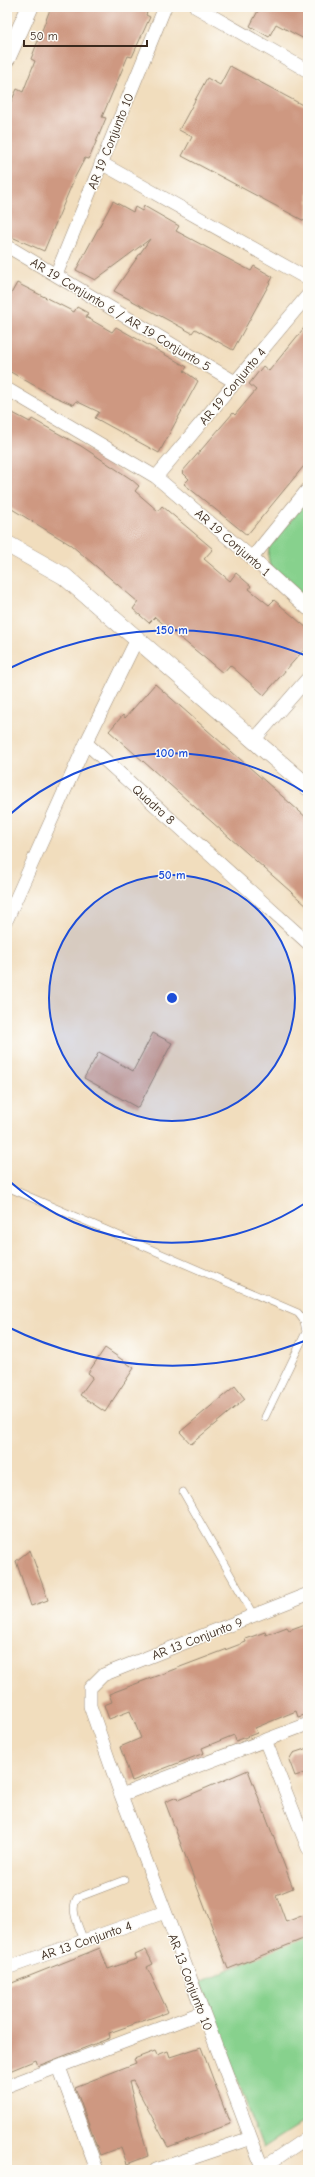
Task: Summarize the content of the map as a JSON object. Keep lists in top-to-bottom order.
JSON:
{
  "streets": {
    "street": [
      "AR 19 Conjunto 10",
      "AR 19 Conjunto 6 / AR 19 Conjunto 5",
      "AR 19 Conjunto 4",
      "AR 19 Conjunto 1",
      "Quadra 8",
      "AR 13 Conjunto 9",
      "AR 13 Conjunto 4",
      "AR 13 Conjunto 10"
    ]
  },
  "crossings": [
    ["AR 19 Conjunto 10", "AR 19 Conjunto 6 / AR 19 Conjunto 5"],
    ["AR 19 Conjunto 6 / AR 19 Conjunto 5", "AR 19 Conjunto 4"],
    ["AR 19 Conjunto 4", "AR 19 Conjunto 1"],
    ["AR 13 Conjunto 9", "AR 13 Conjunto 10"],
    ["AR 13 Conjunto 4", "AR 13 Conjunto 10"]
  ],
  "scale_bar": "50 m",
  "rings": ["150 m", "100 m", "50 m"]
}
